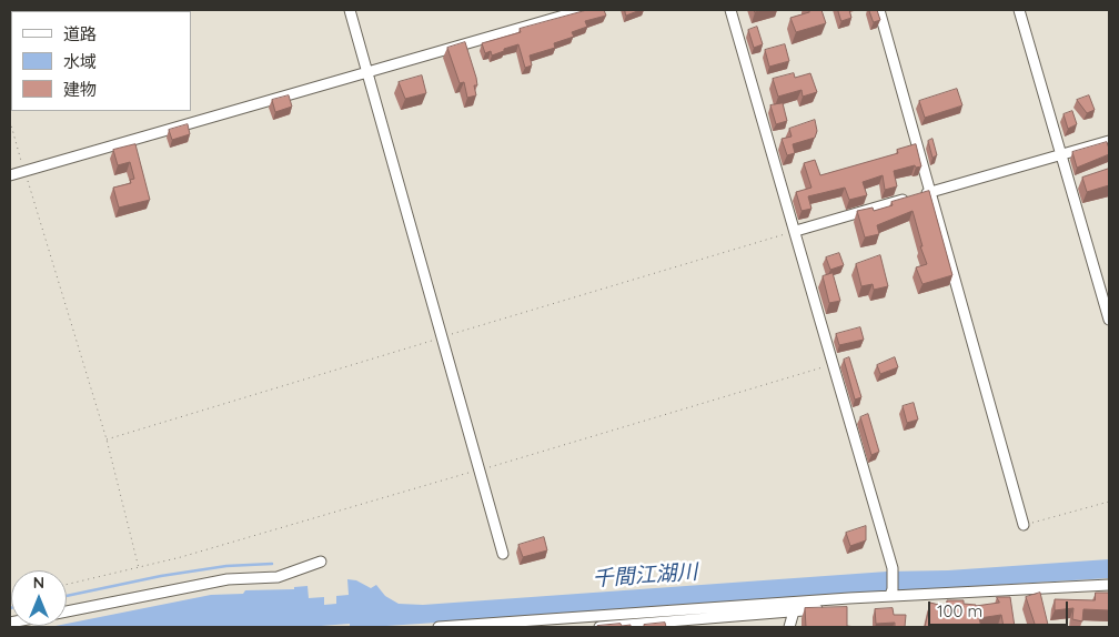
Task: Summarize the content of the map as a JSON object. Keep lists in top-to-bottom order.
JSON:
{
  "water": ["千間江湖川"],
  "legend": ["道路", "水域", "建物"],
  "scale_bar": "100 m",
  "north": "top"
}
